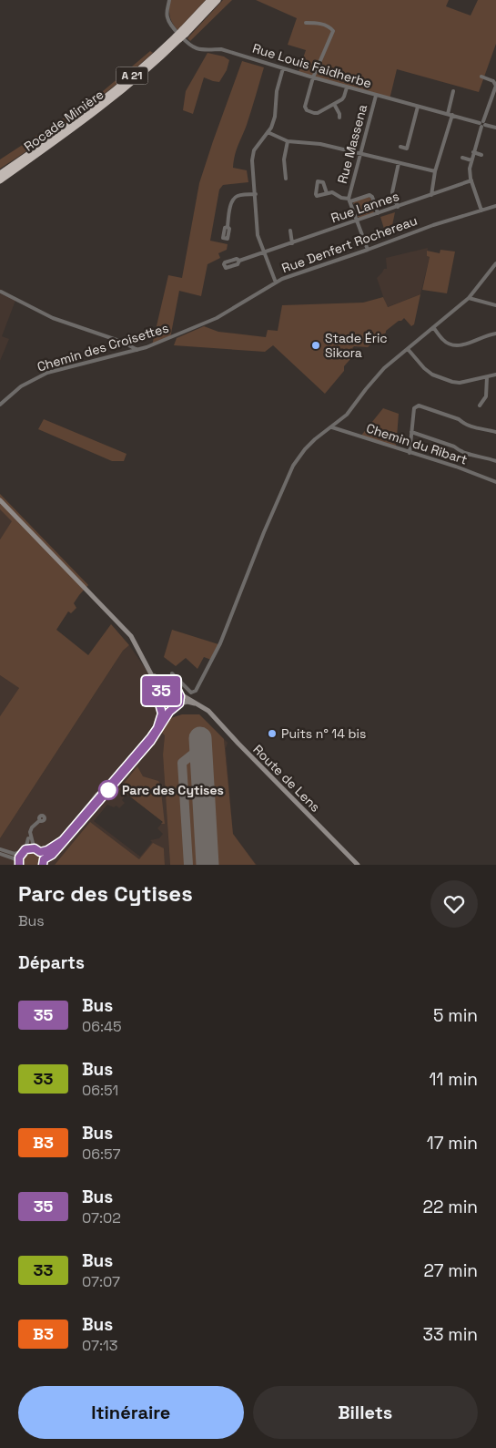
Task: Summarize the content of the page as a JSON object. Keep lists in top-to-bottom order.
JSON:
{
  "streets": {
    "highway": ["A 21", "Rocade Minière"],
    "main road": ["Route de Lens"],
    "street": [
      "Rue Louis Faidherbe",
      "Rue Massena",
      "Rue Lannes",
      "Rue Denfert Rochereau",
      "Chemin des Croisettes",
      "Chemin du Ribart"
    ]
  },
  "crossings": [
    ["Rue Louis Faidherbe", "Rue Massena"],
    ["Rue Massena", "Rue Lannes"],
    ["Rue Massena", "Rue Denfert Rochereau"],
    ["Rue Denfert Rochereau", "Chemin des Croisettes"]
  ],
  "places": ["Stade Éric Sikora", "Puits n° 14 bis", "Parc des Cytises"],
  "lines": ["bus line 35"],
  "page": {
    "on_map": "35",
    "heading": [
      ["Parc des Cytises", "Bus"],
      "Départs"
    ],
    "list": [
      {
        "mark": "35",
        "name": "Bus",
        "note": "06:45",
        "value": "5 min"
      },
      {
        "mark": "33",
        "name": "Bus",
        "note": "06:51",
        "value": "11 min"
      },
      {
        "mark": "B3",
        "name": "Bus",
        "note": "06:57",
        "value": "17 min"
      },
      {
        "mark": "35",
        "name": "Bus",
        "note": "07:02",
        "value": "22 min"
      },
      {
        "mark": "33",
        "name": "Bus",
        "note": "07:07",
        "value": "27 min"
      },
      {
        "mark": "B3",
        "name": "Bus",
        "note": "07:13",
        "value": "33 min"
      }
    ],
    "buttons": ["Itinéraire", "Billets"]
  }
}
